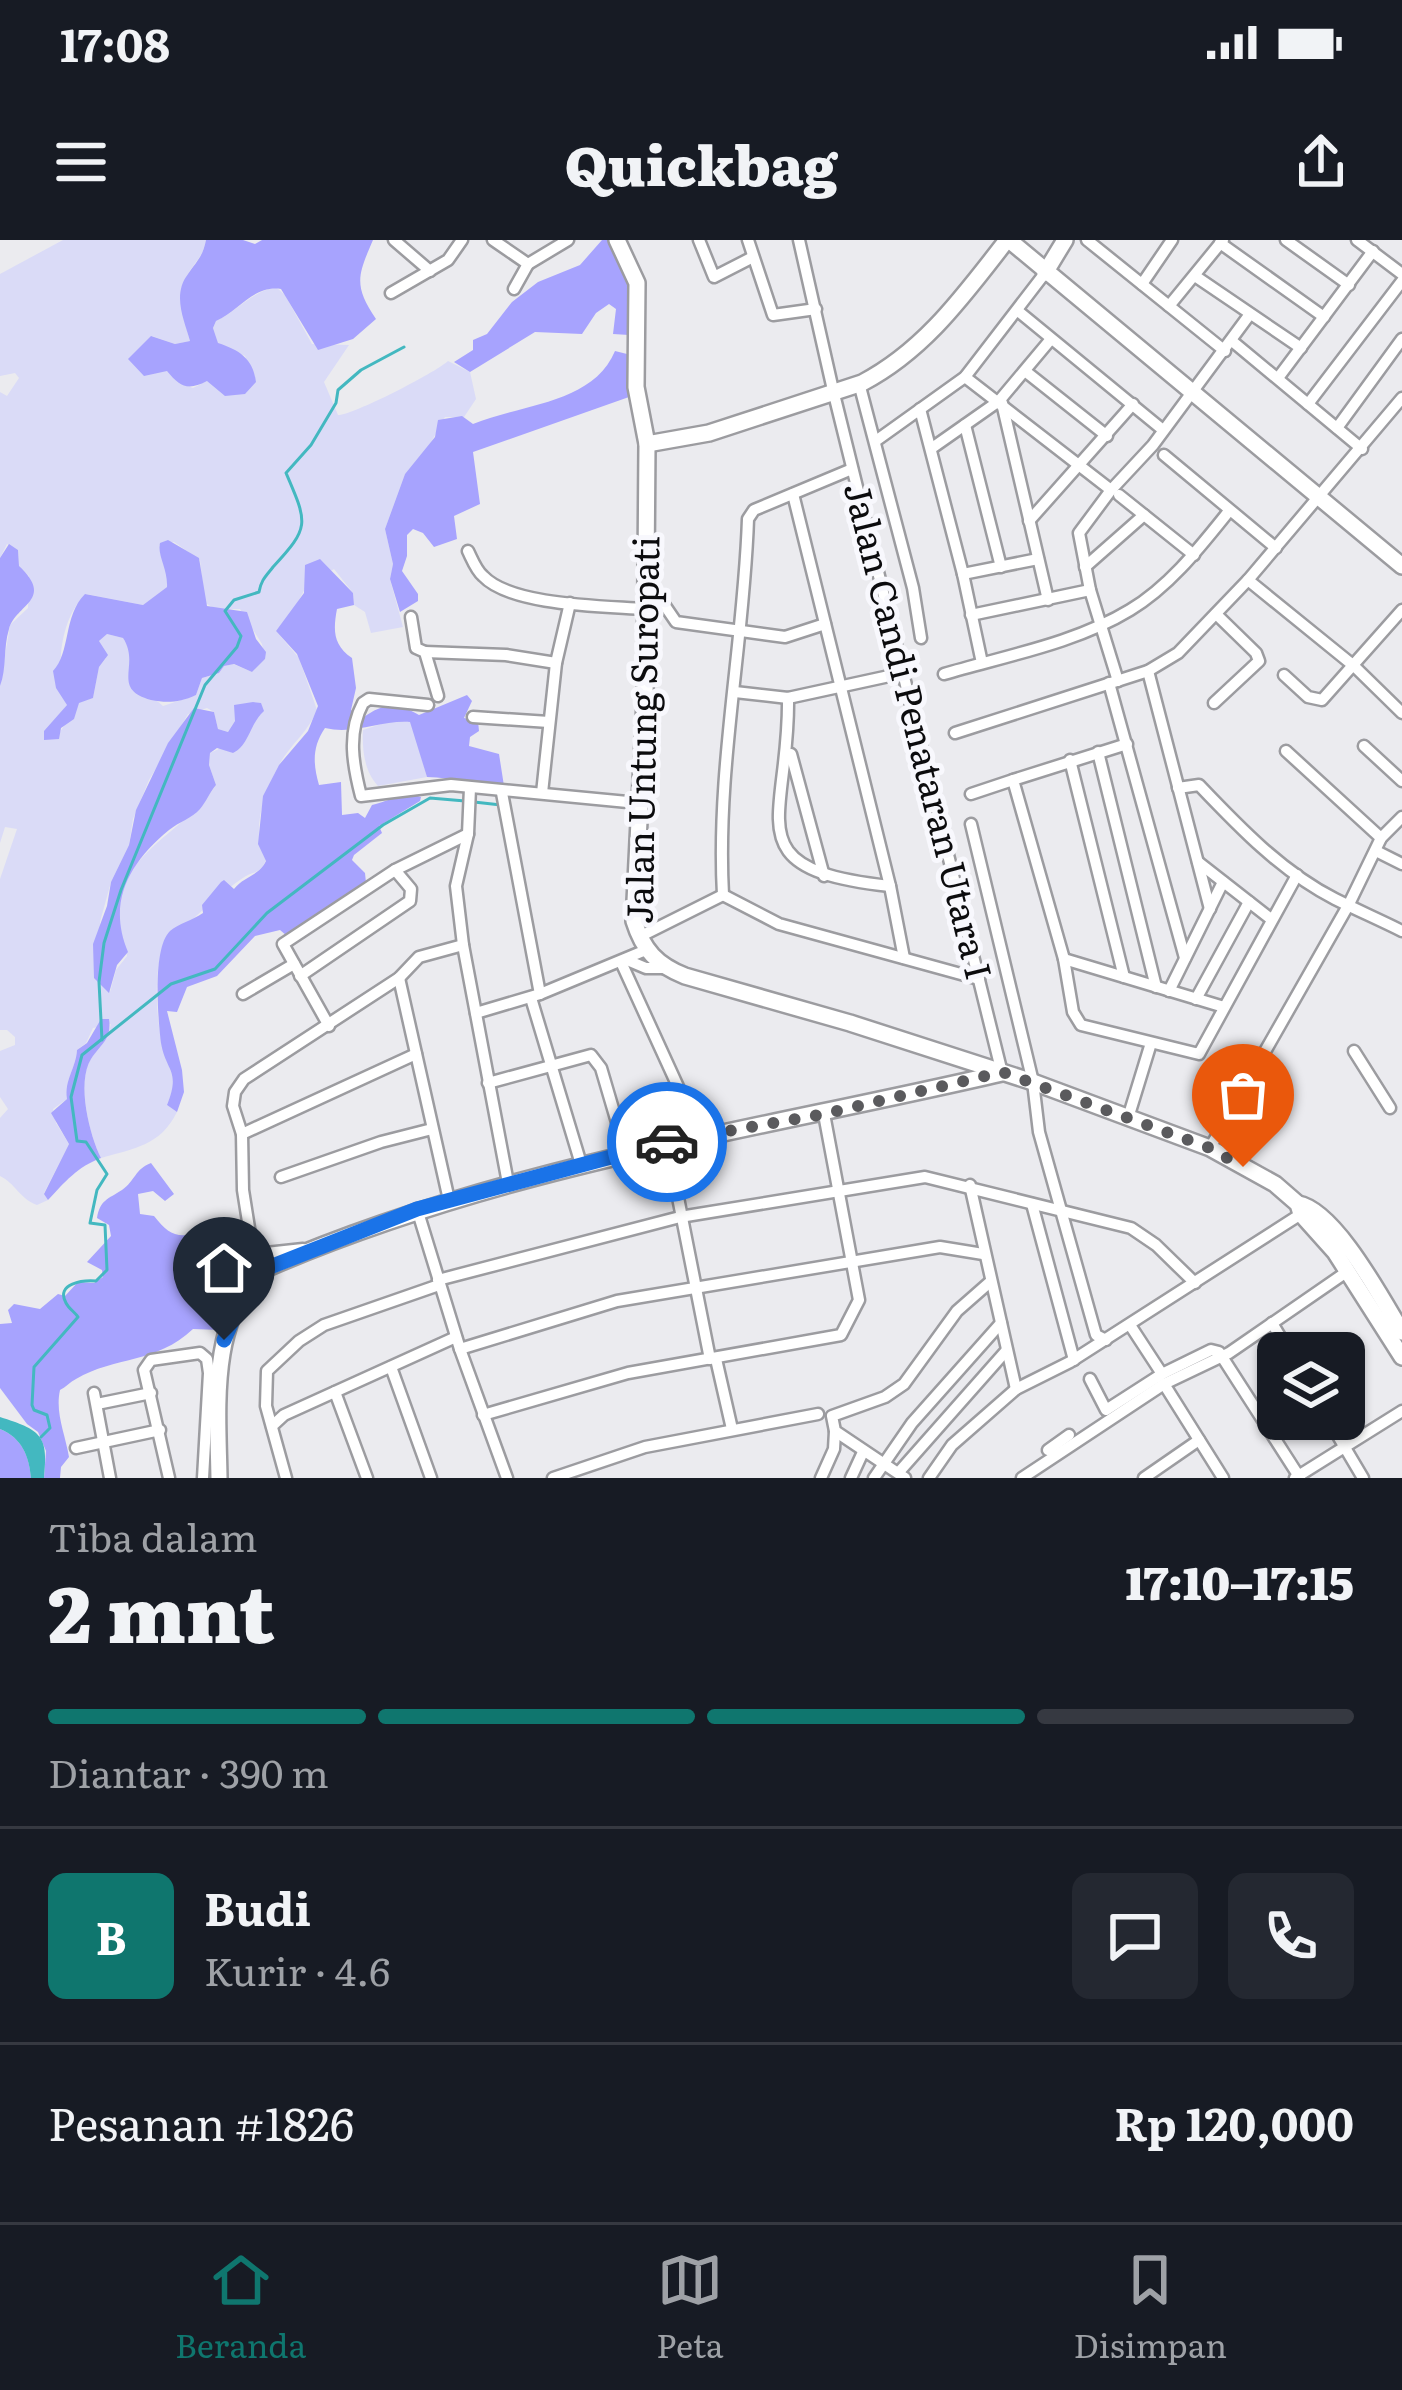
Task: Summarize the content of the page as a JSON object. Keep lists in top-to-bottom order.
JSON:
{
  "streets": {
    "main road": ["Jalan Untung Suropati"],
    "street": ["Jalan Candi Penataran Utara I"]
  },
  "crossings": [
    ["Jalan Untung Suropati", "Jalan Candi Penataran Utara I"]
  ],
  "page": {
    "status": "17:08",
    "header": "Quickbag",
    "heading": ["2 mnt", "Tiba dalam", "17:10–17:15"],
    "panel": [
      "Budi",
      "Kurir · 4.6",
      "Pesanan #1826",
      "Rp 120,000"
    ],
    "bar": "Diantar · 390 m",
    "round": "B",
    "tabs": ["Beranda", "Peta", "Disimpan"]
  }
}
